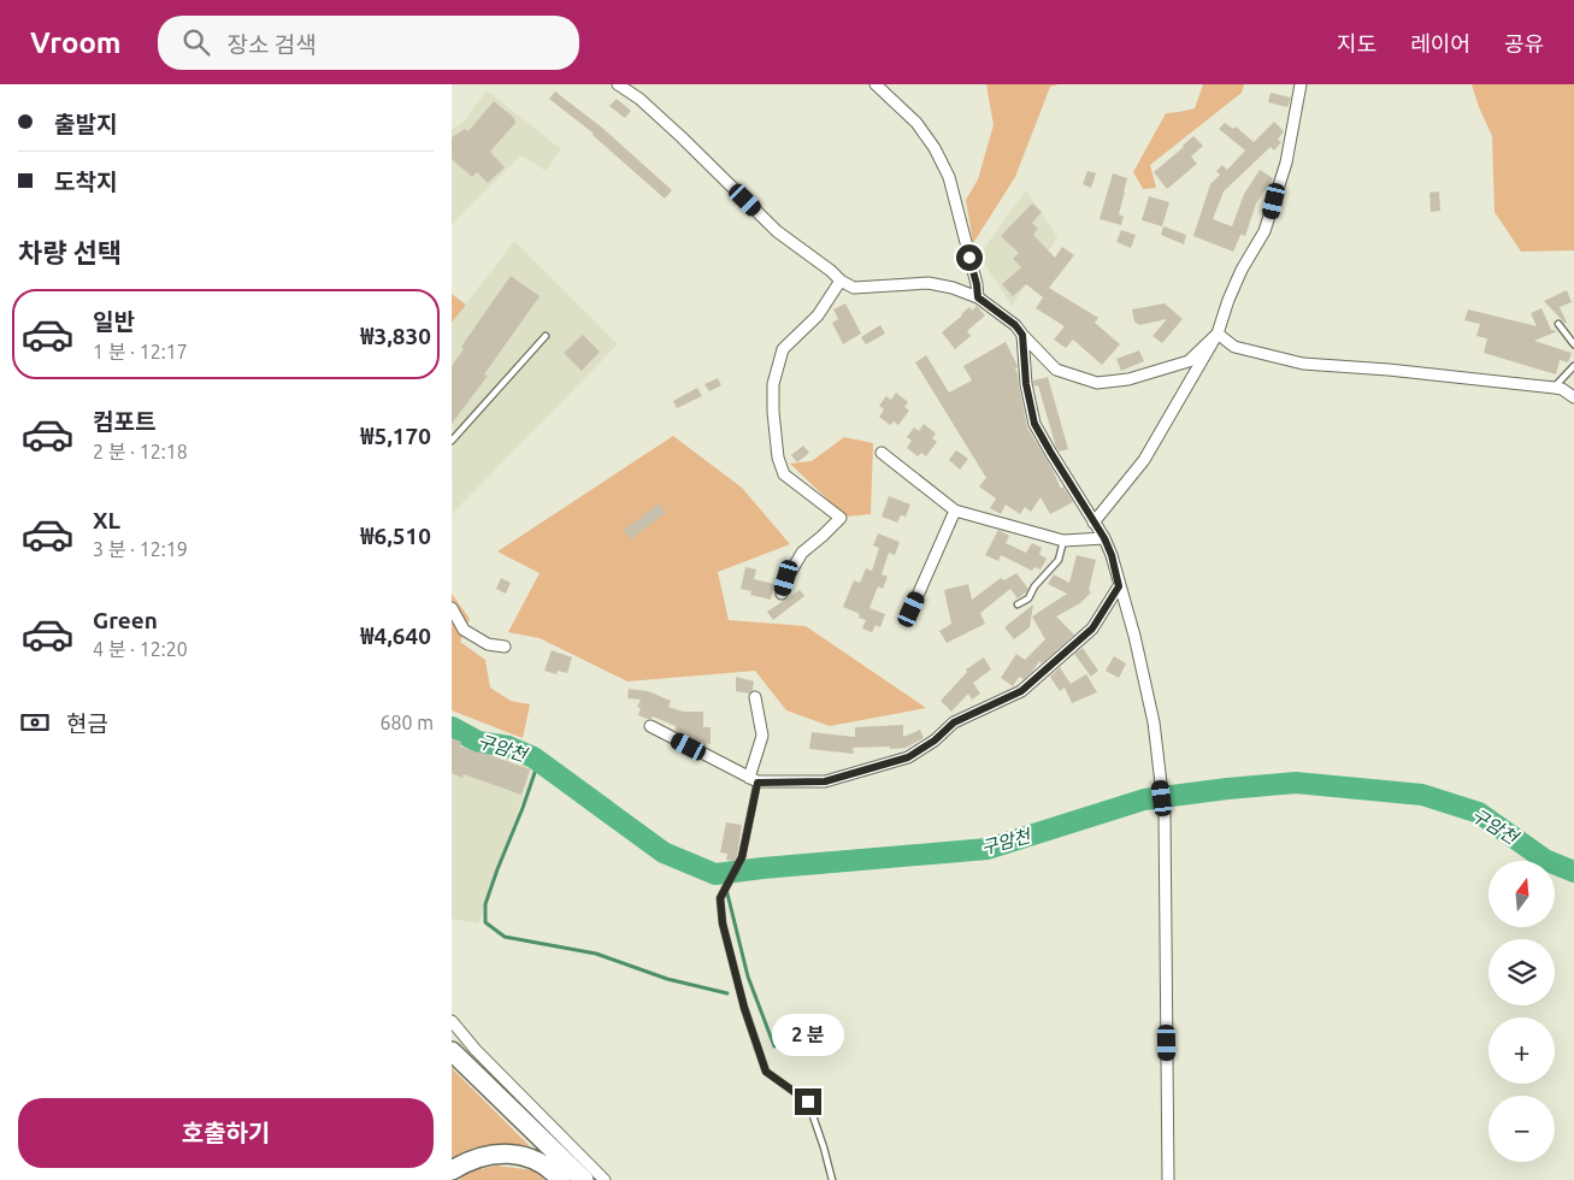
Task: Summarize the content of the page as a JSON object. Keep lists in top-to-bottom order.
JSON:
{
  "water": ["구암천"],
  "north": "top",
  "page": {
    "header": "Vroom",
    "search": "장소 검색",
    "nav": ["지도", "레이어", "공유"],
    "banner": ["출발지", "도착지"],
    "heading": "차량 선택",
    "list": [
      {
        "name": "일반",
        "note": "1 분 · 12:17",
        "value": "₩3,830"
      },
      {
        "name": "컴포트",
        "note": "2 분 · 12:18",
        "value": "₩5,170"
      },
      {
        "name": "XL",
        "note": "3 분 · 12:19",
        "value": "₩6,510"
      },
      {
        "name": "Green",
        "note": "4 분 · 12:20",
        "value": "₩4,640"
      }
    ],
    "pay": ["현금", "680 m"],
    "map_buttons": ["+", "−"],
    "bubble": "2 분",
    "buttons": "호출하기"
  }
}
